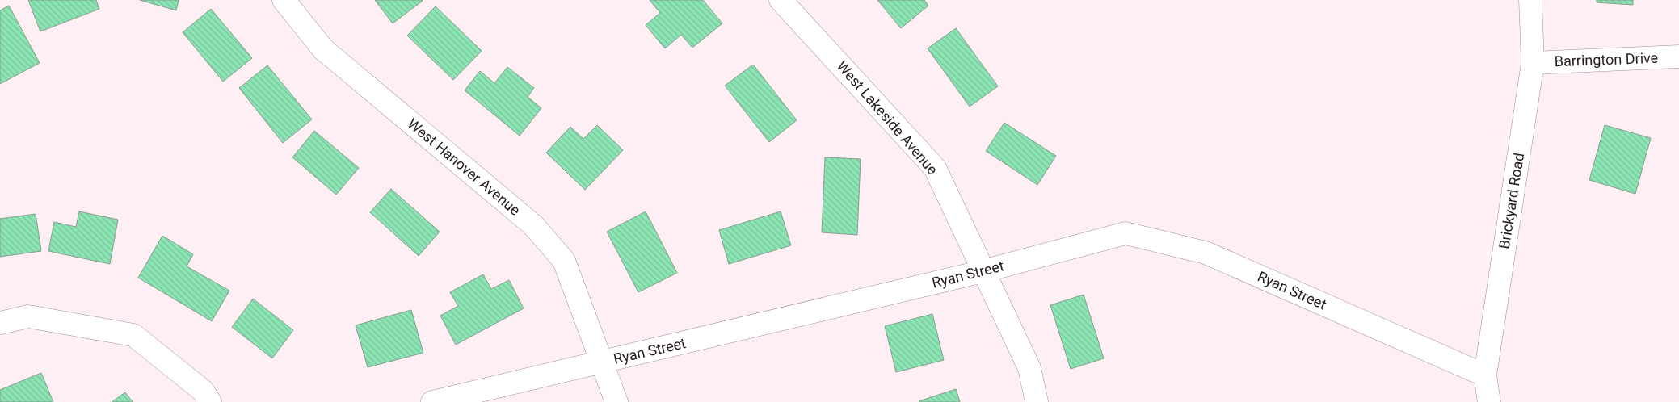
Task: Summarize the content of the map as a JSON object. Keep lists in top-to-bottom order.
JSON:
{
  "streets": {
    "street": [
      "Barrington Drive",
      "West Lakeside Avenue",
      "West Hanover Avenue",
      "Brickyard Road",
      "Ryan Street"
    ]
  },
  "crossings": [
    ["Barrington Drive", "Brickyard Road"],
    ["West Lakeside Avenue", "Ryan Street"],
    ["West Hanover Avenue", "Ryan Street"],
    ["Brickyard Road", "Ryan Street"]
  ]
}
